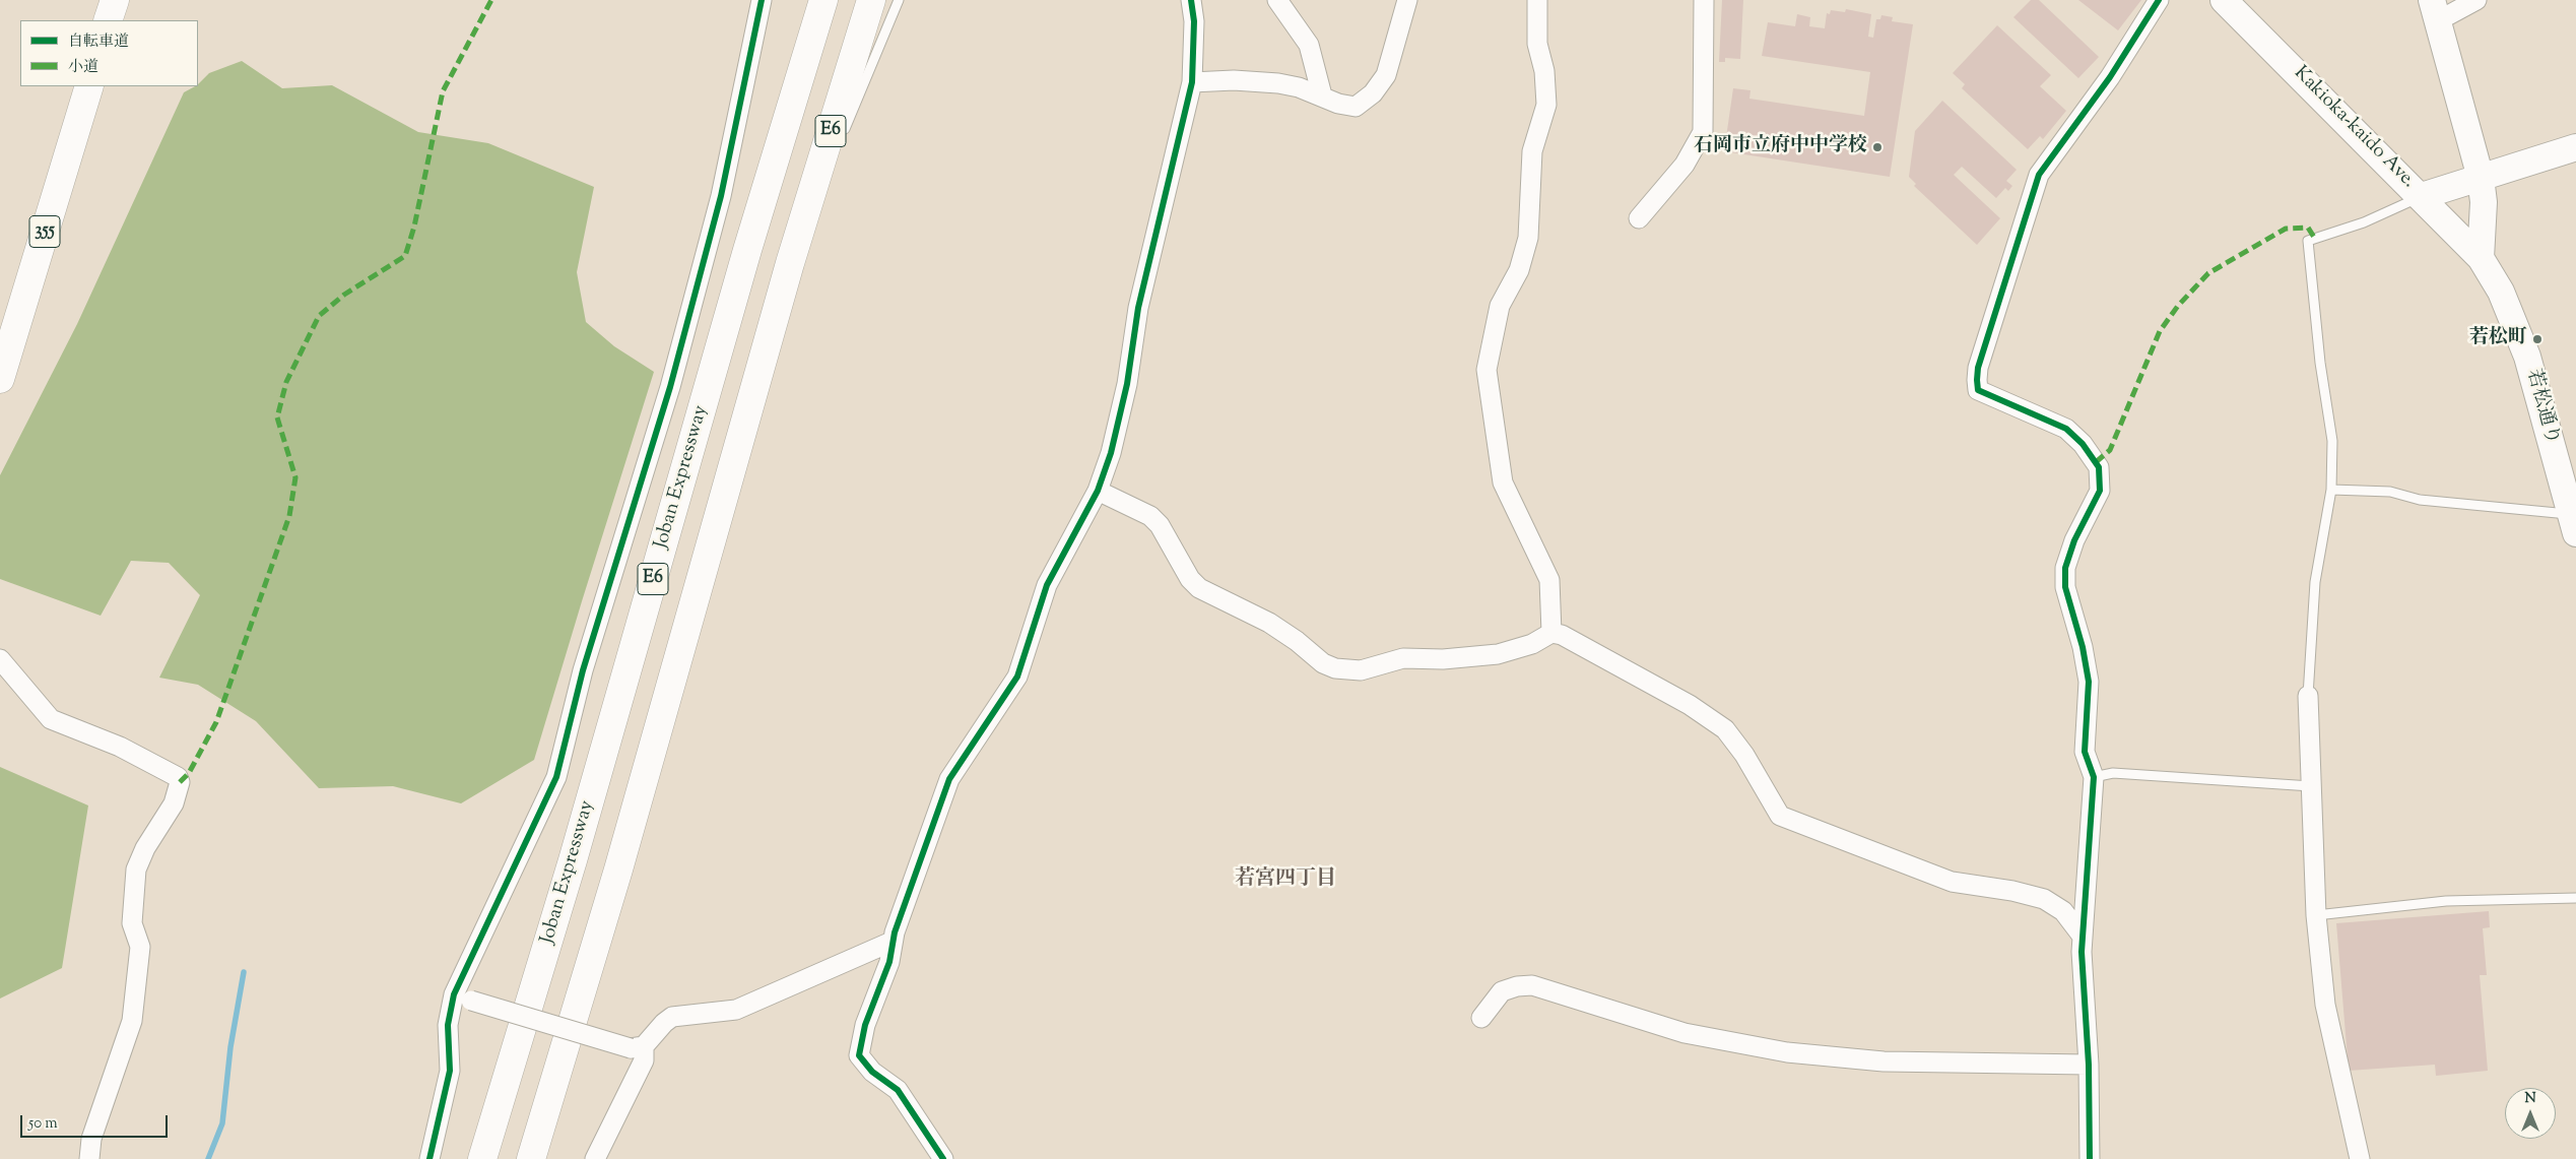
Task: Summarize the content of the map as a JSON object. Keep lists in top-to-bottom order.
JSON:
{
  "streets": {
    "highway": ["E6", "355", "Joban Expressway"],
    "street": ["Kakioka-kaido Ave.", "若松通り"]
  },
  "crossings": [
    ["Kakioka-kaido Ave.", "若松通り"]
  ],
  "districts": ["若宮四丁目"],
  "places": ["石岡市立府中中学校", "若松町"],
  "legend": ["自転車道", "小道"],
  "scale_bar": "50 m",
  "north": "top"
}
